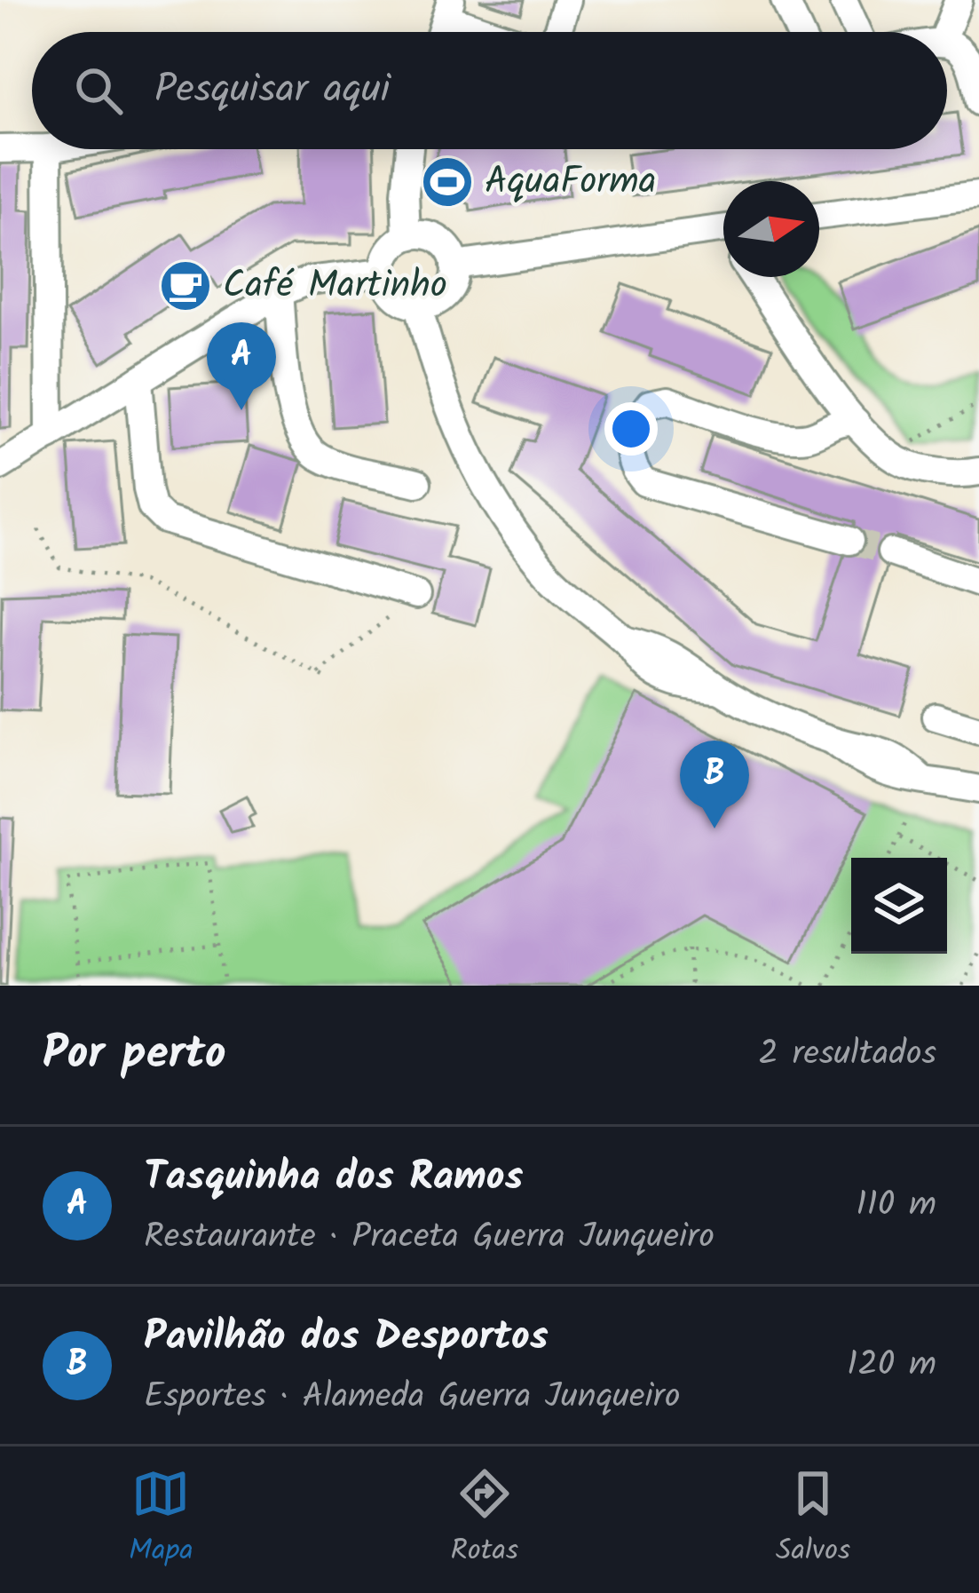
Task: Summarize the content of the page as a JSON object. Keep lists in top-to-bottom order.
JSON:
{
  "places": {
    "sports": ["AquaForma"],
    "cafe": ["Café Martinho"]
  },
  "north": "right",
  "page": {
    "search": "Pesquisar aqui",
    "pins": ["A", "B"],
    "heading": ["Por perto", "2 resultados"],
    "list": [
      {
        "mark": "A",
        "name": "Tasquinha dos Ramos",
        "note": "Restaurante · Praceta Guerra Junqueiro",
        "value": "110 m"
      },
      {
        "mark": "B",
        "name": "Pavilhão dos Desportos",
        "note": "Esportes · Alameda Guerra Junqueiro",
        "value": "120 m"
      }
    ],
    "nav": ["Mapa", "Rotas", "Salvos"]
  }
}
